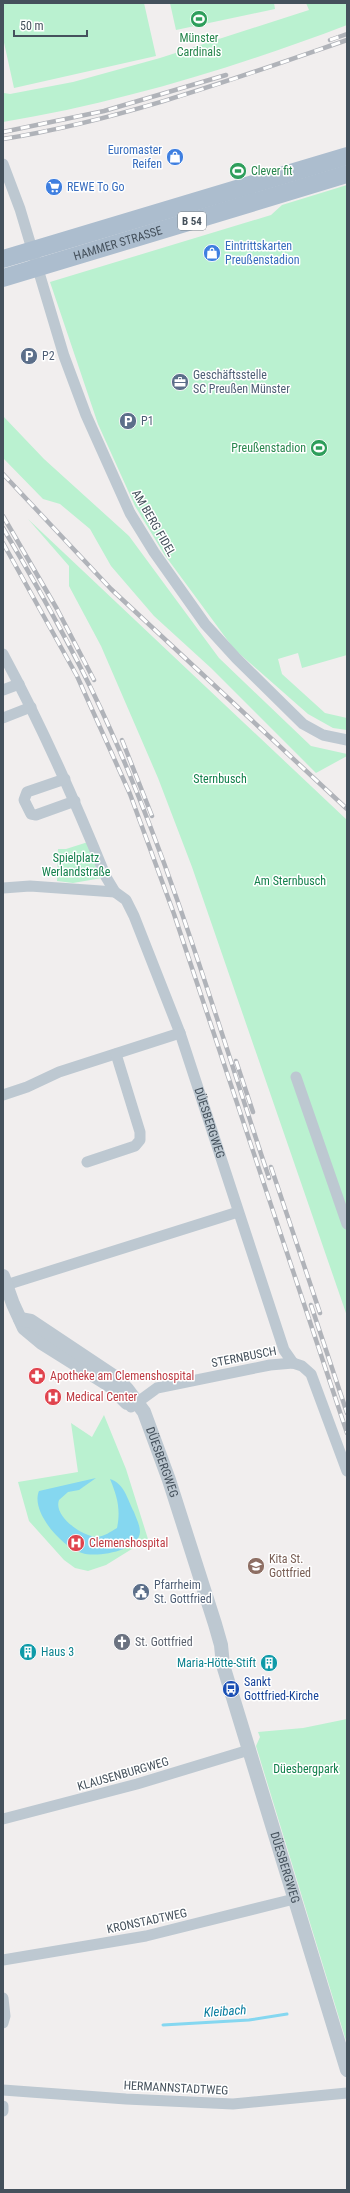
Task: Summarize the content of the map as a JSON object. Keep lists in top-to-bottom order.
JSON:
{
  "streets": {
    "main road": ["B 54", "HAMMER STRASSE"],
    "street": [
      "AM BERG FIDEL",
      "DÜESBERGWEG",
      "STERNBUSCH",
      "KLAUSENBURGWEG",
      "KRONSTADTWEG",
      "HERMANNSTADTWEG"
    ]
  },
  "crossings": [
    ["HAMMER STRASSE", "AM BERG FIDEL"],
    ["DÜESBERGWEG", "STERNBUSCH"],
    ["DÜESBERGWEG", "KLAUSENBURGWEG"],
    ["DÜESBERGWEG", "KRONSTADTWEG"]
  ],
  "water": ["Kleibach"],
  "parks": [
    "Sternbusch",
    "Spielplatz Werlandstraße",
    "Am Sternbusch",
    "Düesbergpark"
  ],
  "places": {
    "sports": ["Münster Cardinals", "Clever fit", "Preußenstadion"],
    "shop": ["Euromaster Reifen", "Eintrittskarten Preußenstadion"],
    "supermarket": ["REWE To Go"],
    "parking": ["P2", "P1"],
    "office": ["Geschäftsstelle SC Preußen Münster"],
    "pharmacy": ["Apotheke am Clemenshospital"],
    "hospital": ["Medical Center", "Clemenshospital"],
    "school or university": ["Kita St. Gottfried"],
    "public building": ["Pfarrheim St. Gottfried"],
    "church": ["St. Gottfried"],
    "building": ["Haus 3", "Maria-Hötte-Stift"],
    "bus stop": ["Sankt Gottfried-Kirche"]
  },
  "scale_bar": "50 m"
}
